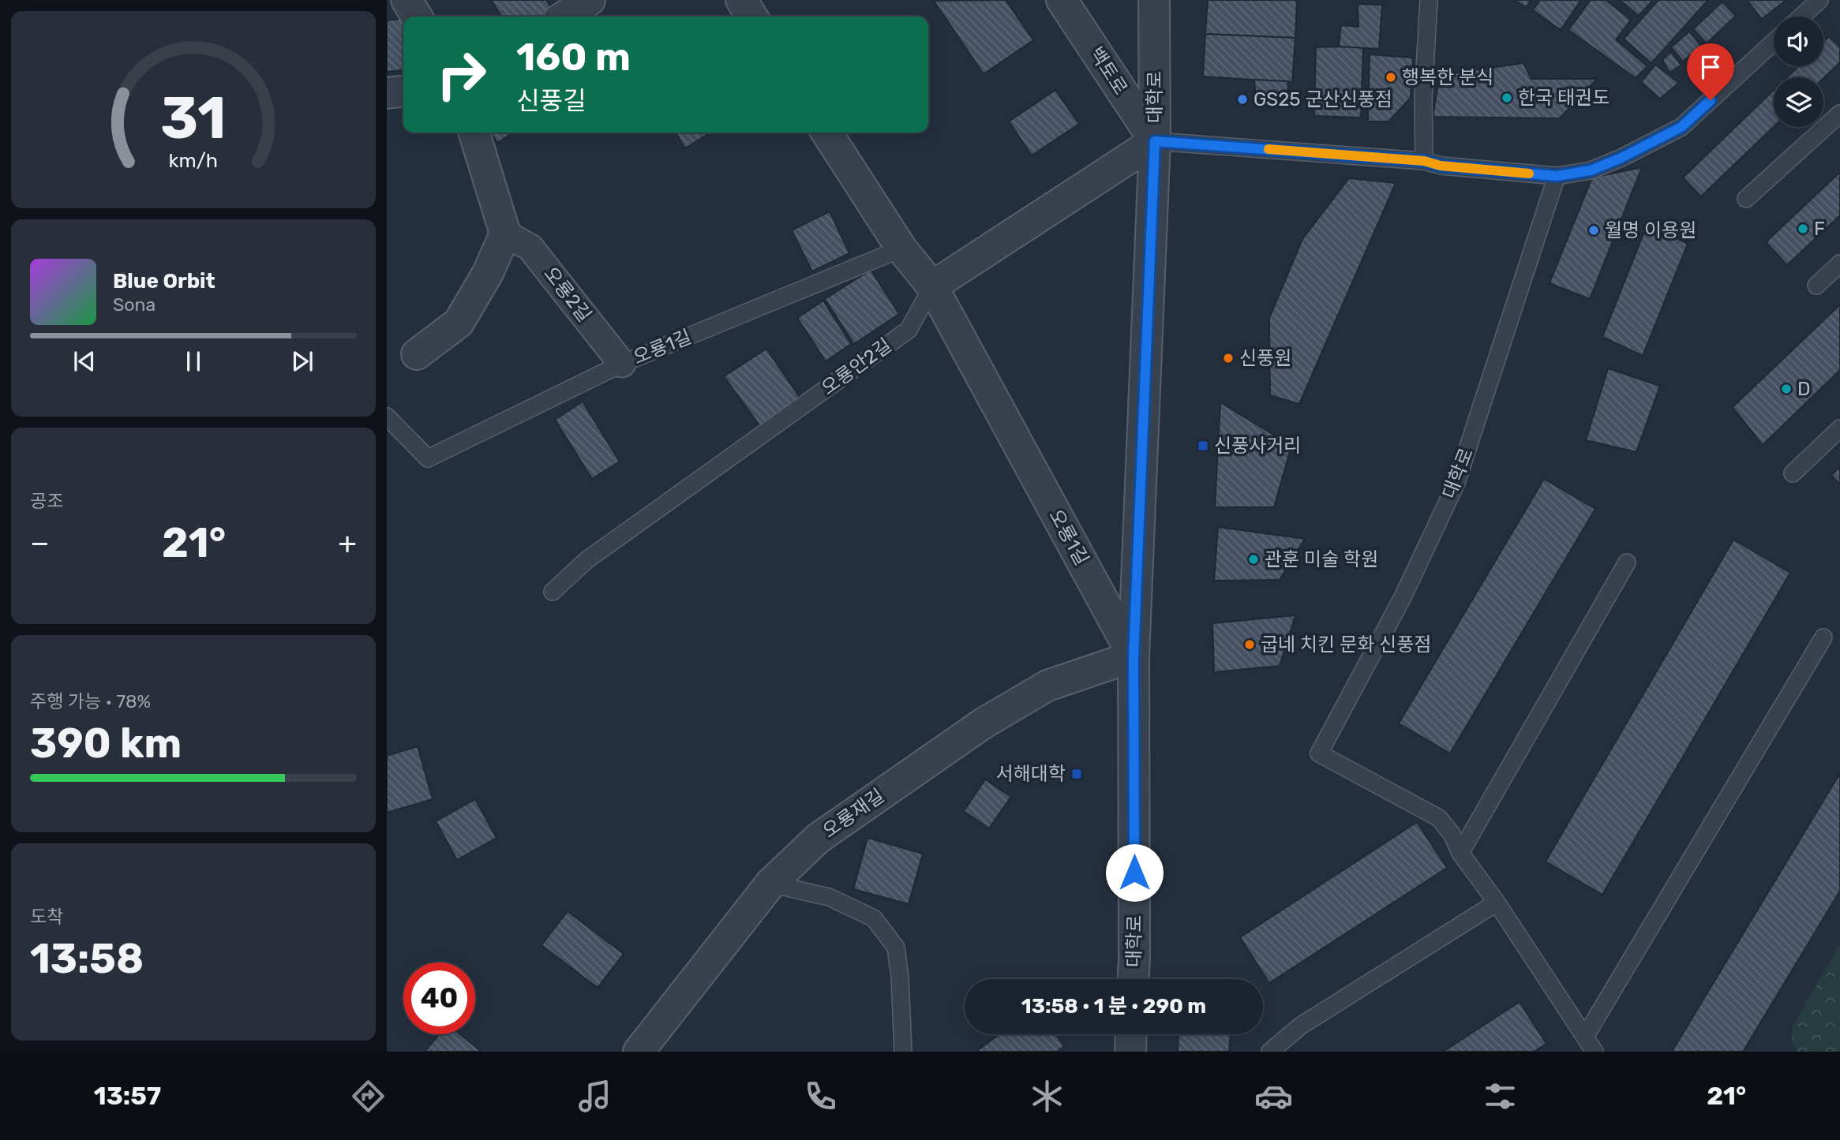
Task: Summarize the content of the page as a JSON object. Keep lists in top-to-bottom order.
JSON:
{
  "streets": {
    "street": [
      "백토로",
      "대학로",
      "오룡2길",
      "오룡1길",
      "오룡안2길",
      "오룡재길"
    ]
  },
  "crossings": [
    ["백토로", "대학로"],
    ["백토로", "오룡안2길"],
    ["대학로", "오룡1길"],
    ["대학로", "오룡안2길"],
    ["대학로", "오룡재길"],
    ["오룡2길", "오룡1길"],
    ["오룡1길", "오룡안2길"],
    ["오룡1길", "오룡재길"]
  ],
  "places": {
    "other": [
      "행복한 분식",
      "한국 태권도",
      "GS25 군산신풍점",
      "F",
      "월명 이용원",
      "신풍원",
      "D",
      "관훈 미술 학원",
      "굽네 치킨 문화 신풍점"
    ],
    "transit": ["신풍사거리", "서해대학"]
  },
  "page": {
    "turn": ["160 m", "신풍길"],
    "song": ["Blue Orbit", "Sona"],
    "tile": [
      "공조",
      ["주행 가능 · 78%", "390 km"],
      ["도착", "13:58"]
    ],
    "heat": ["−", "21°", "+"],
    "limit": "40",
    "trip": "13:58 · 1 분 · 290 m",
    "tabs": ["13:57", "21°"],
    "gauge": ["31", "km/h"]
  }
}
